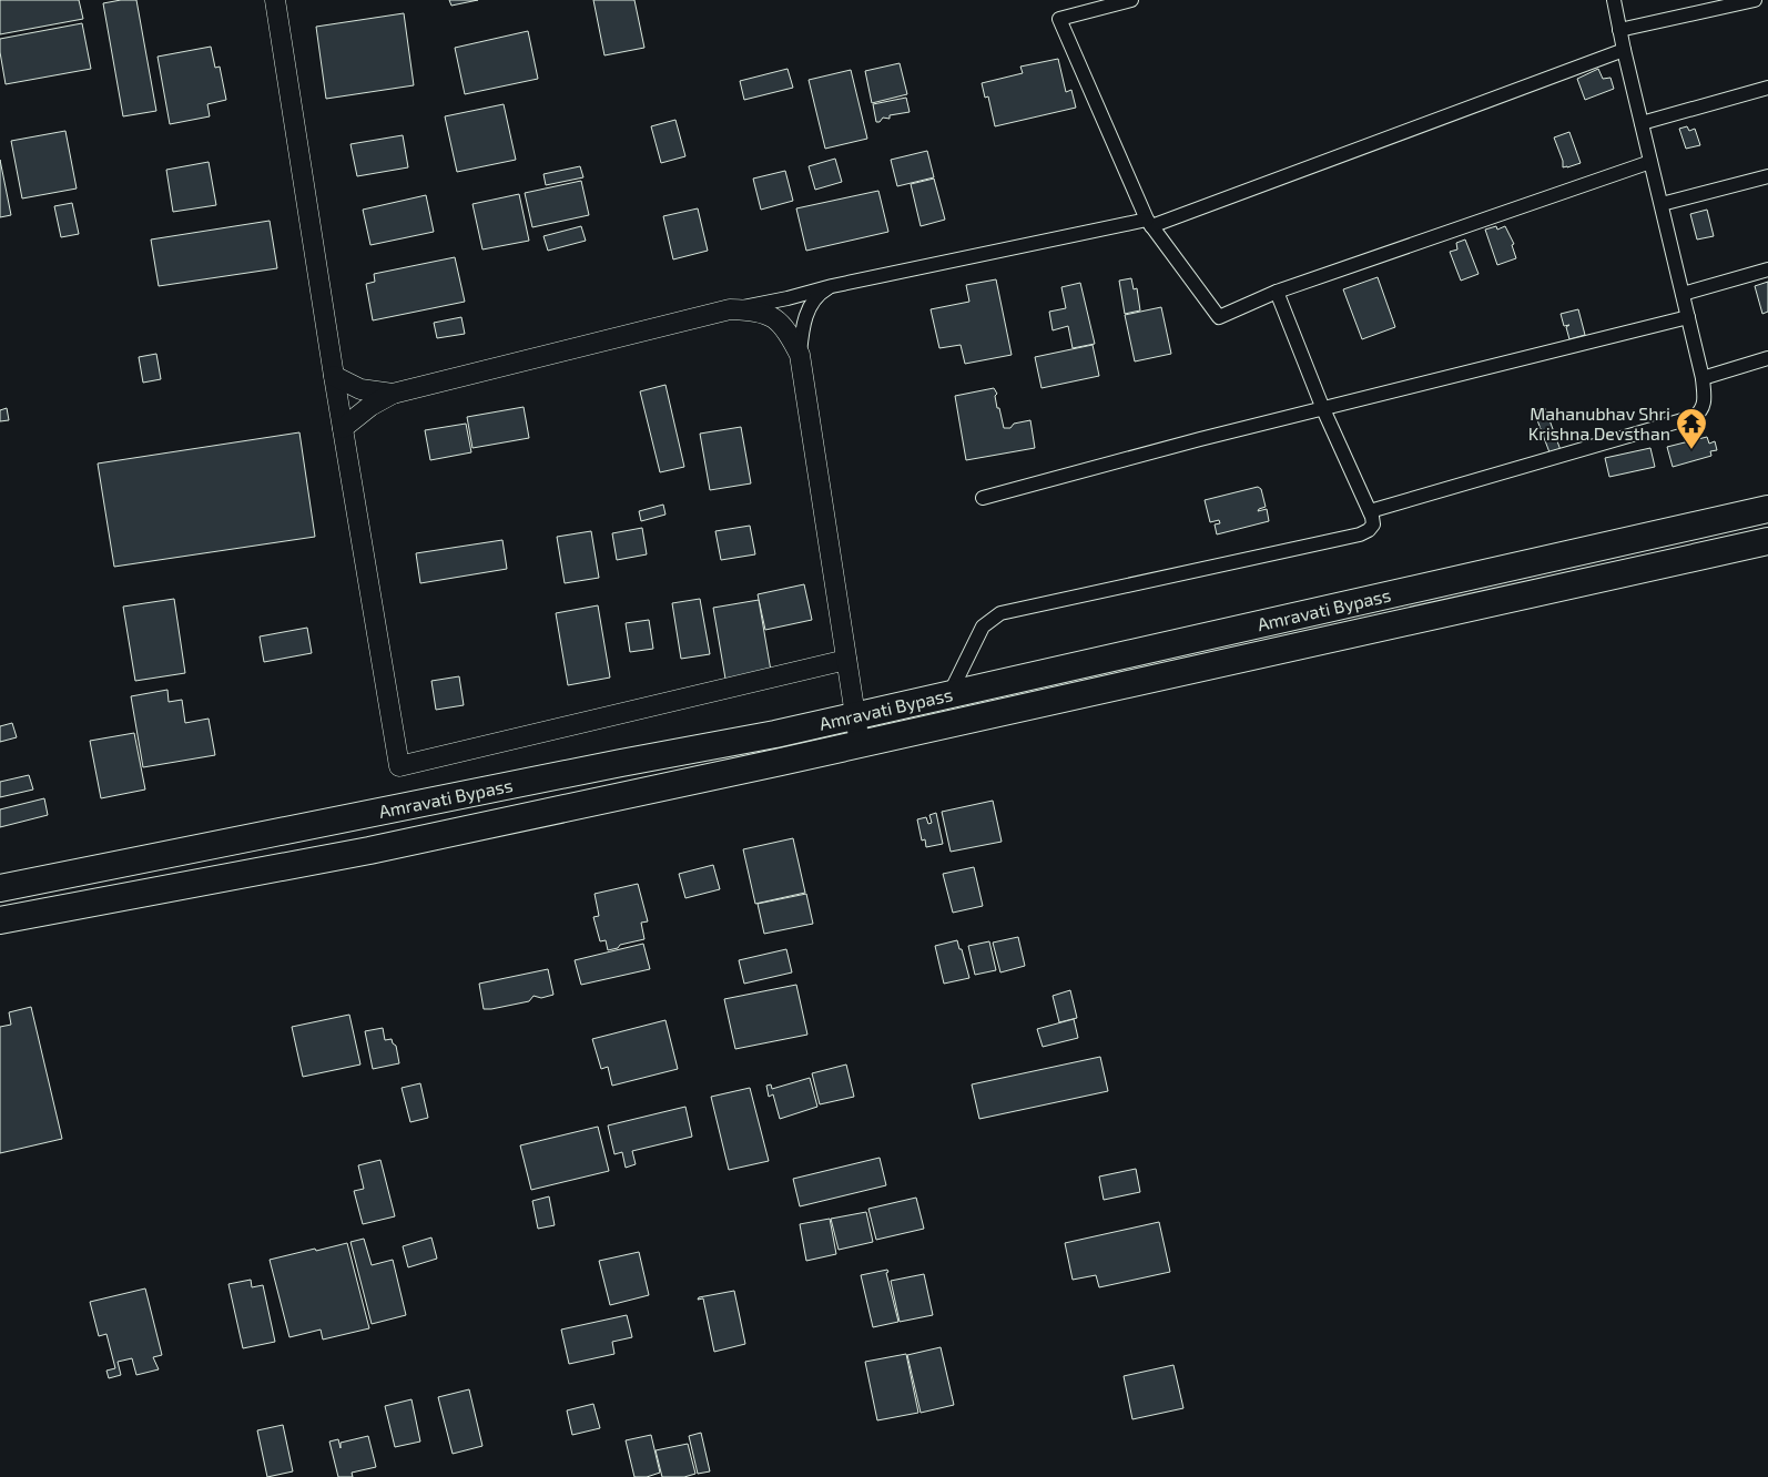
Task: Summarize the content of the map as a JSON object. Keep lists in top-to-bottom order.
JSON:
{
  "streets": {
    "highway": ["Amravati Bypass"]
  },
  "places": {
    "temple": ["Mahanubhav Shri Krishna Devsthan"]
  }
}
